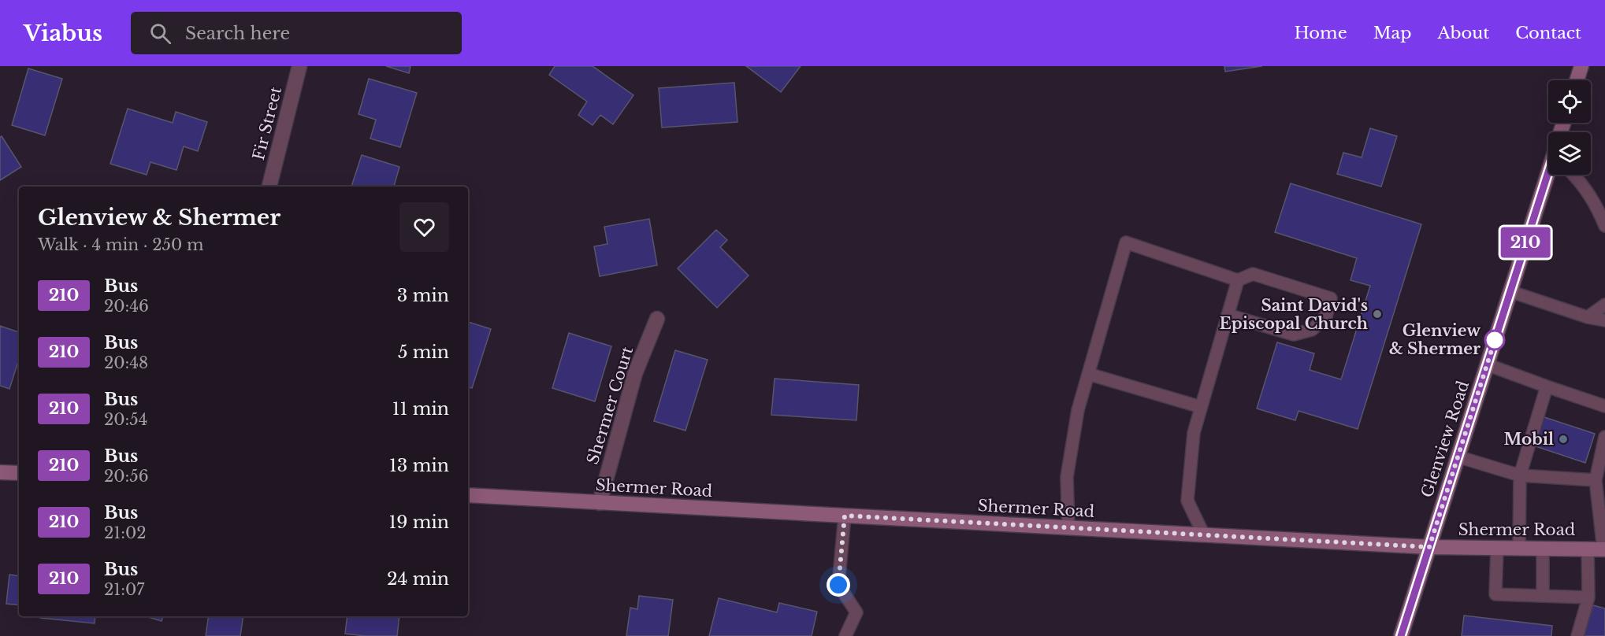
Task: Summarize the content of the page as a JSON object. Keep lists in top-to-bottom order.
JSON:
{
  "streets": {
    "main road": ["Glenview Road", "Shermer Road"],
    "street": ["Fir Street", "Shermer Court"]
  },
  "crossings": [
    ["Shermer Court", "Shermer Road"],
    ["Glenview Road", "Shermer Road"]
  ],
  "places": ["Saint David's Episcopal Church", "Glenview & Shermer", "Mobil"],
  "lines": ["bus line 210"],
  "page": {
    "header": "Viabus",
    "search": "Search here",
    "nav": [
      "Home",
      "Map",
      "About",
      "Contact"
    ],
    "on_map": "210",
    "heading": ["Glenview & Shermer", "Walk · 4 min · 250 m"],
    "list": [
      {
        "mark": "210",
        "name": "Bus",
        "note": "20:46",
        "value": "3 min"
      },
      {
        "mark": "210",
        "name": "Bus",
        "note": "20:48",
        "value": "5 min"
      },
      {
        "mark": "210",
        "name": "Bus",
        "note": "20:54",
        "value": "11 min"
      },
      {
        "mark": "210",
        "name": "Bus",
        "note": "20:56",
        "value": "13 min"
      },
      {
        "mark": "210",
        "name": "Bus",
        "note": "21:02",
        "value": "19 min"
      },
      {
        "mark": "210",
        "name": "Bus",
        "note": "21:07",
        "value": "24 min"
      }
    ]
  }
}
